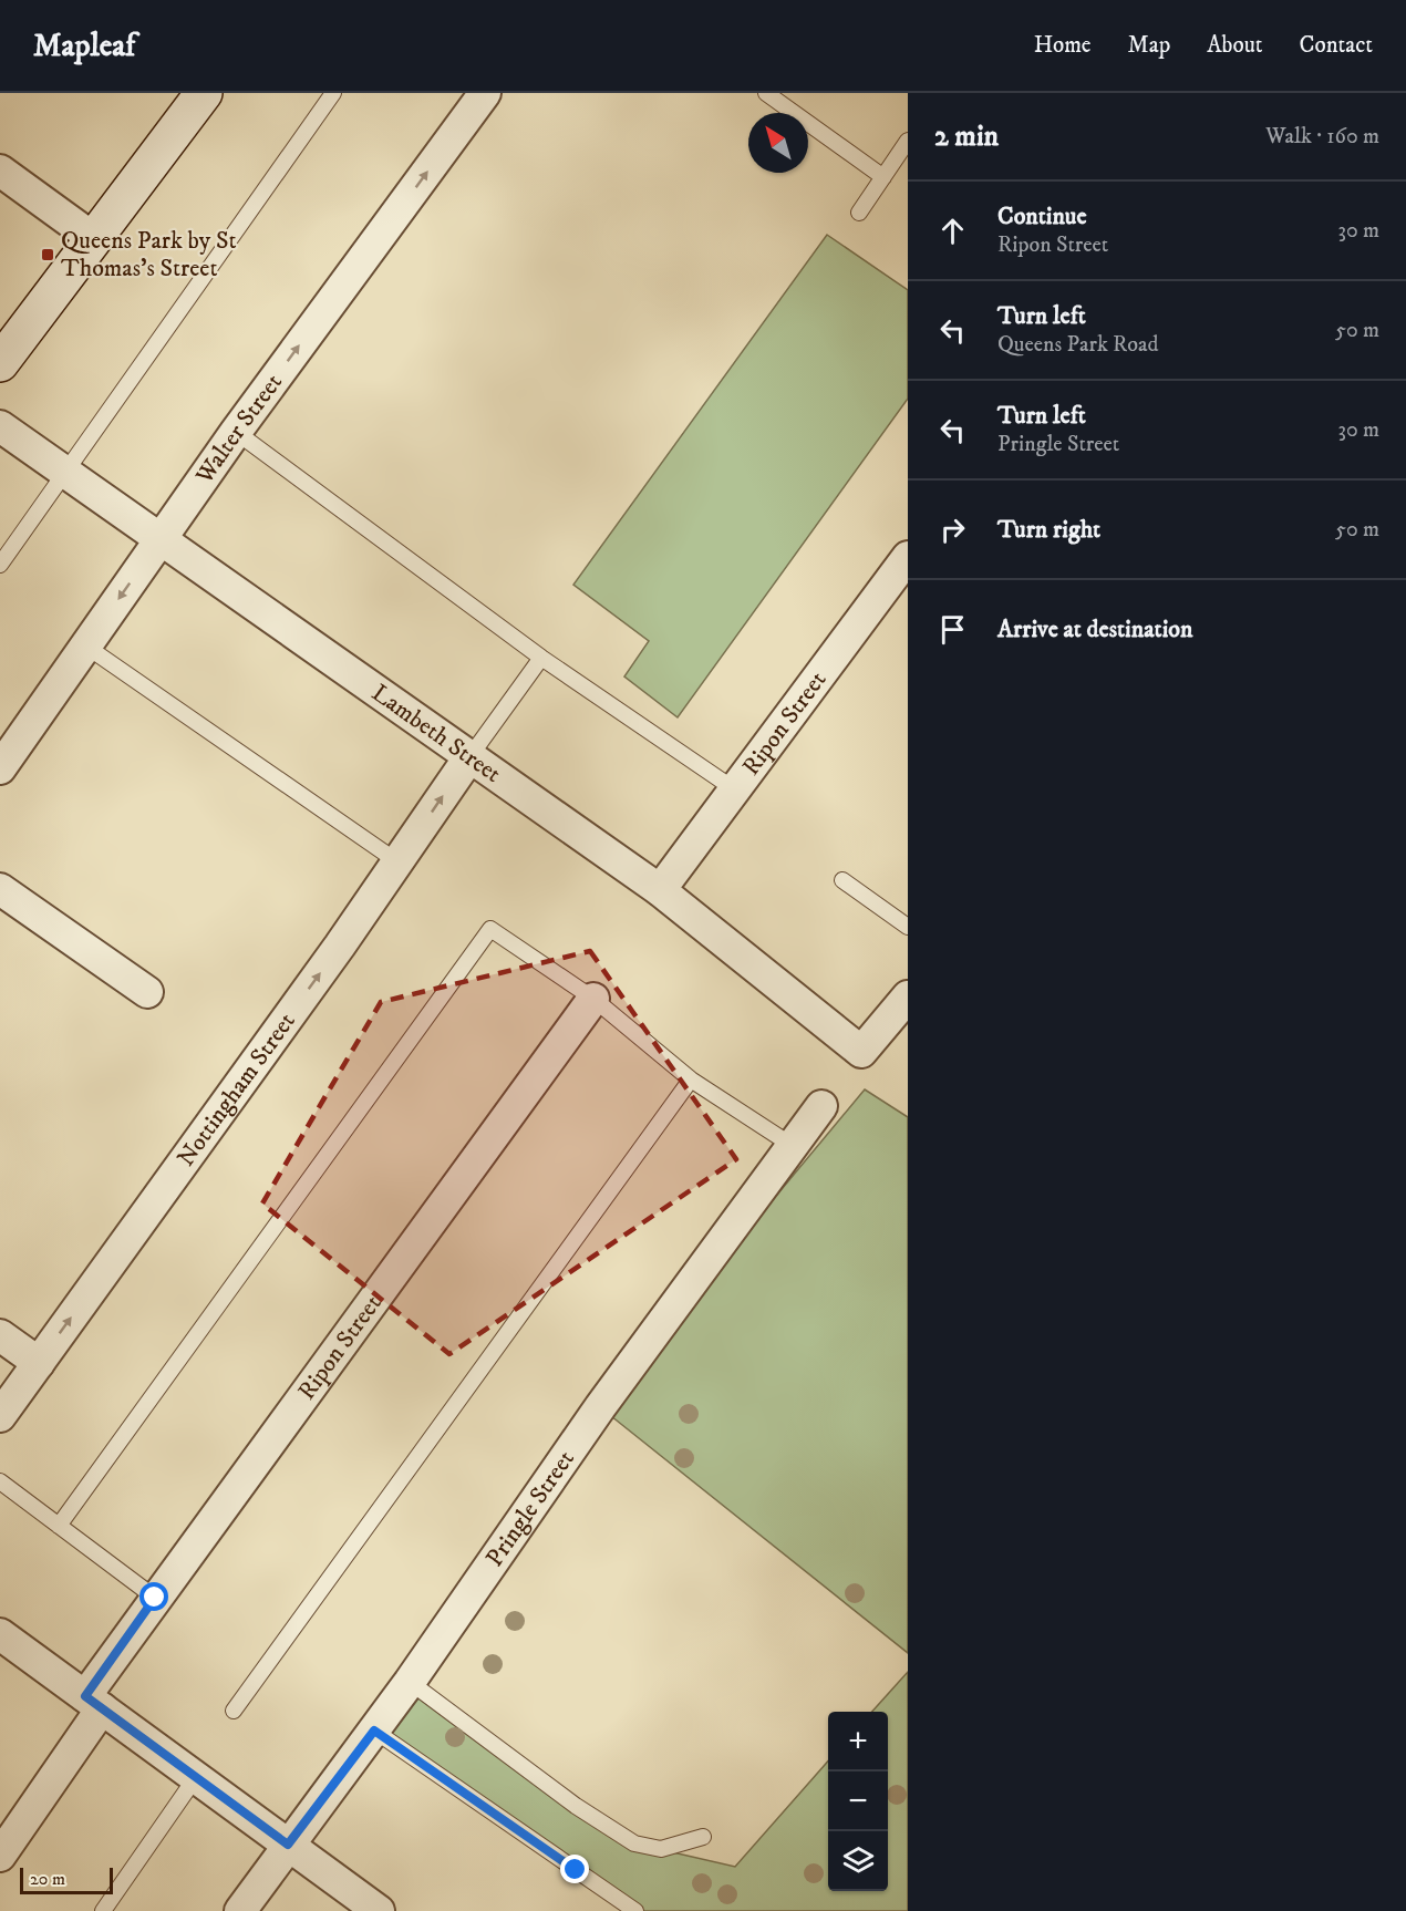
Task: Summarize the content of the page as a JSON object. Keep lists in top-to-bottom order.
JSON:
{
  "streets": {
    "street": [
      "Walter Street",
      "Ripon Street",
      "Lambeth Street",
      "Nottingham Street",
      "Pringle Street"
    ]
  },
  "crossings": [
    ["Walter Street", "Lambeth Street"],
    ["Ripon Street", "Lambeth Street"],
    ["Lambeth Street", "Nottingham Street"]
  ],
  "one_way": ["Nottingham Street"],
  "places": {
    "transit": ["Queens Park by St Thomas's Street"]
  },
  "scale_bar": "20 m",
  "north": "top left",
  "page": {
    "header": "Mapleaf",
    "nav": [
      "Home",
      "Map",
      "About",
      "Contact"
    ],
    "heading": ["2 min", "Walk · 160 m"],
    "list": [
      ["Continue", "Ripon Street", "30 m"],
      ["Turn left", "Queens Park Road", "50 m"],
      ["Turn left", "Pringle Street", "30 m"],
      ["Turn right", "50 m"],
      "Arrive at destination"
    ],
    "map_buttons": ["+", "−"],
    "scale": "20 m"
  }
}
